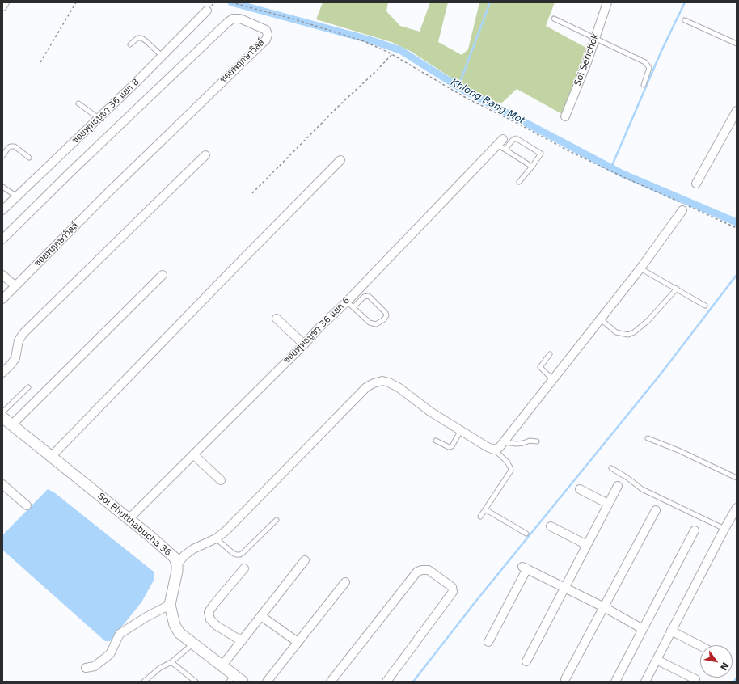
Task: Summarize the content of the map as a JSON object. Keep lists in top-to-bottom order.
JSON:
{
  "streets": {
    "street": [
      "Soi Serichok",
      "ซอยพฤกษาวิลล์",
      "ซอยพุทธบูชา 36 แยก 8",
      "ซอยพุทธบูชา 36 แยก 6",
      "Soi Phutthabucha 36"
    ]
  },
  "crossings": [
    ["ซอยพุทธบูชา 36 แยก 6", "Soi Phutthabucha 36"]
  ],
  "water": ["Khlong Bang Mot"],
  "north": "bottom right"
}
